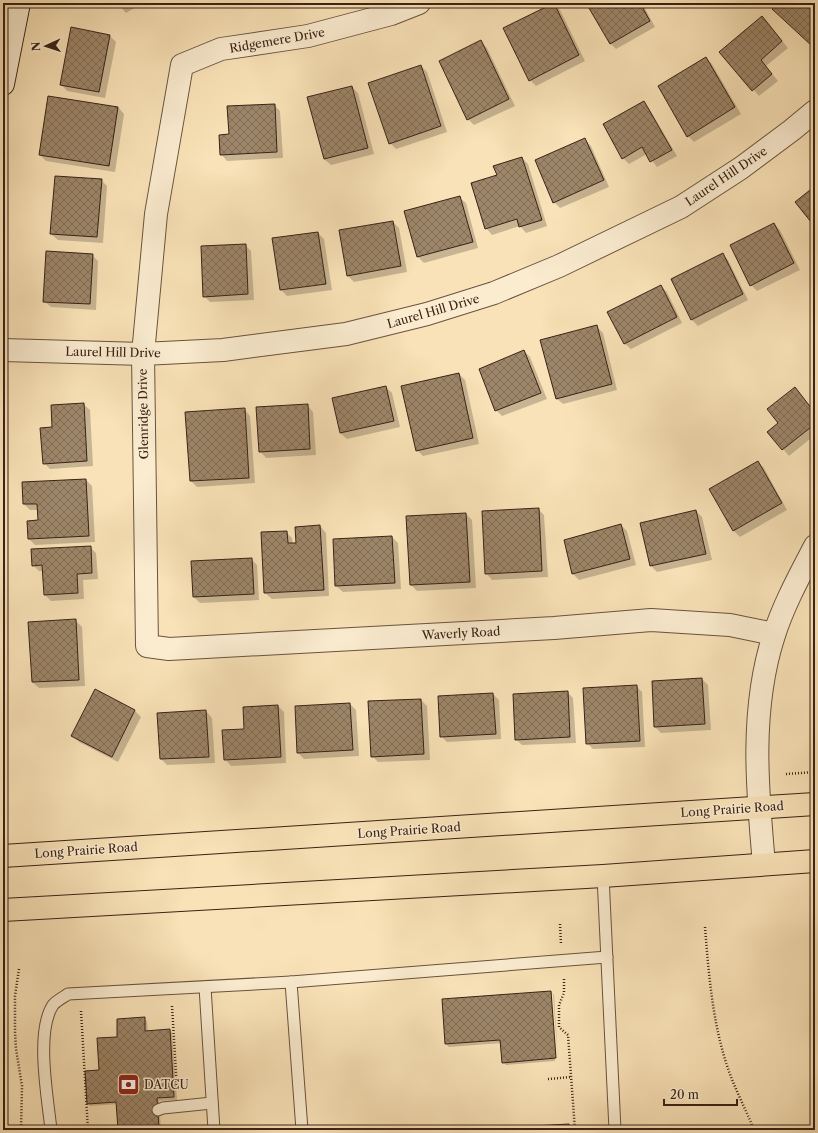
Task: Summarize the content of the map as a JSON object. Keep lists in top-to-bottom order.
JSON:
{
  "streets": {
    "main road": ["Long Prairie Road"],
    "street": [
      "Ridgemere Drive",
      "Laurel Hill Drive",
      "Glenridge Drive",
      "Waverly Road"
    ]
  },
  "crossings": [
    ["Ridgemere Drive", "Glenridge Drive"],
    ["Laurel Hill Drive", "Glenridge Drive"],
    ["Glenridge Drive", "Waverly Road"]
  ],
  "places": {
    "bank": ["DATCU"]
  },
  "scale_bar": "20 m",
  "north": "left"
}
